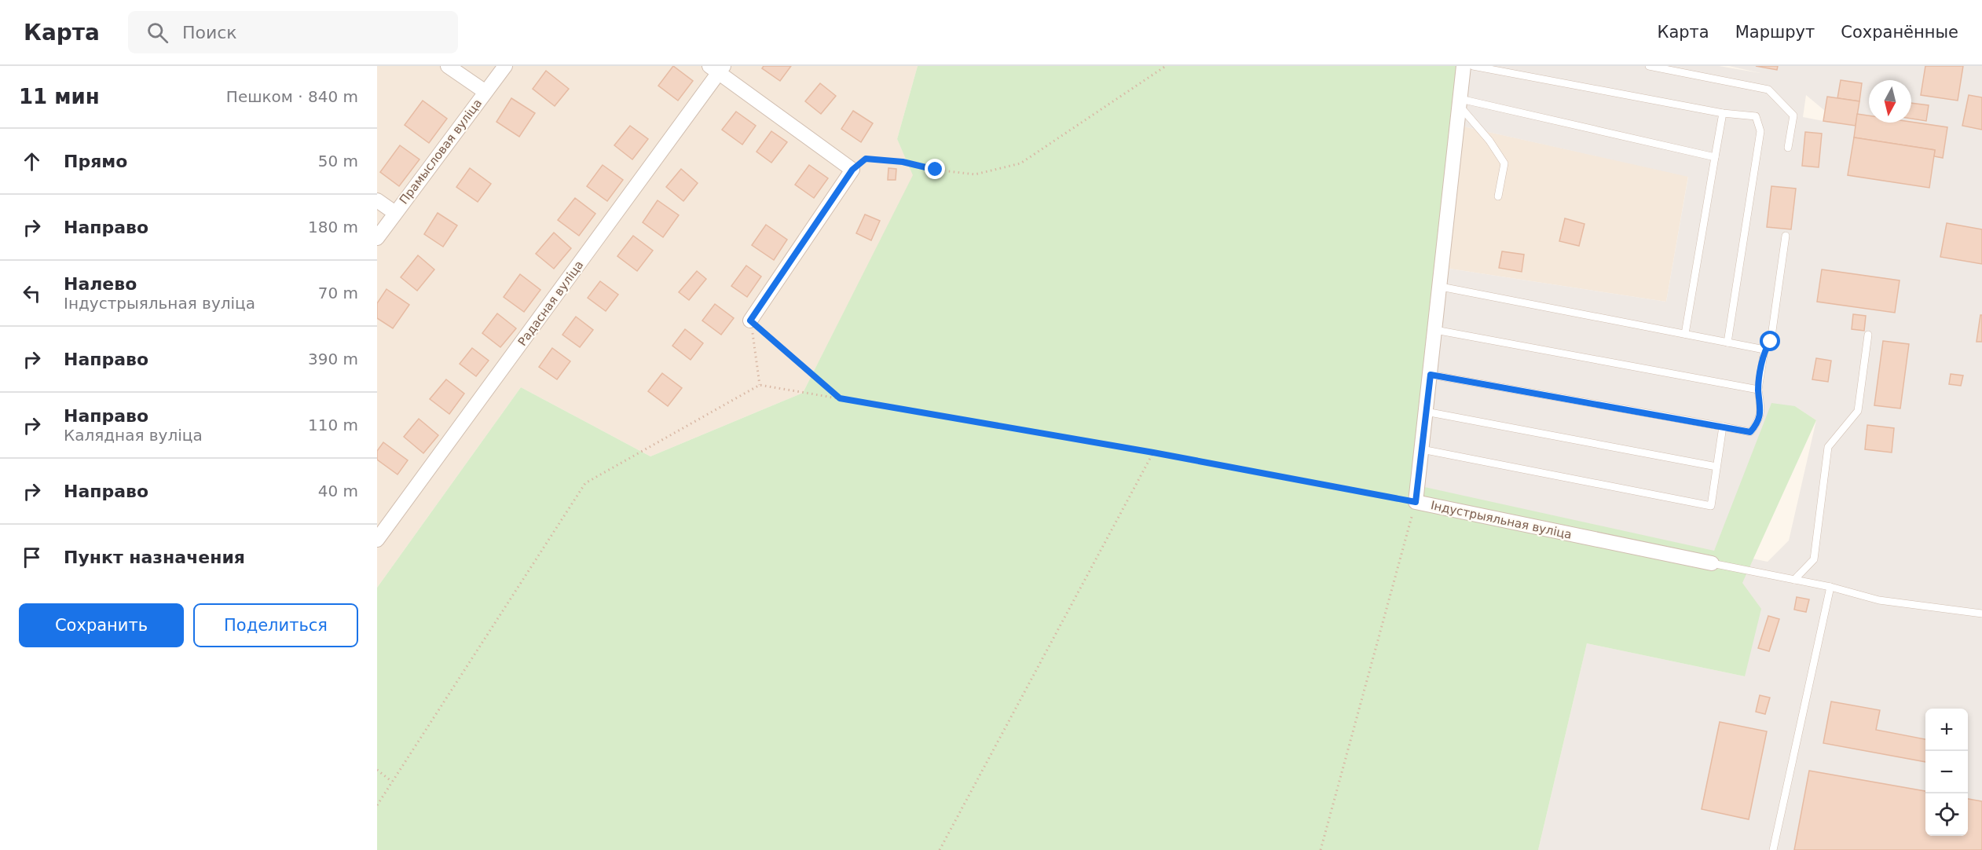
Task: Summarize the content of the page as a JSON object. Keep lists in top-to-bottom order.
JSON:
{
  "streets": {
    "street": ["Прамысловая вуліца", "Радасная вуліца", "Індустрыяльная вуліца"]
  },
  "north": "bottom",
  "page": {
    "header": "Карта",
    "search": "Поиск",
    "nav": ["Карта", "Маршрут", "Сохранённые"],
    "heading": ["11 мин", "Пешком · 840 m"],
    "list": [
      ["Прямо", "50 m"],
      ["Направо", "180 m"],
      ["Налево", "Індустрыяльная вуліца", "70 m"],
      ["Направо", "390 m"],
      ["Направо", "Калядная вуліца", "110 m"],
      ["Направо", "40 m"],
      "Пункт назначения"
    ],
    "buttons": ["Сохранить", "Поделиться"],
    "map_buttons": ["+", "−"]
  }
}
